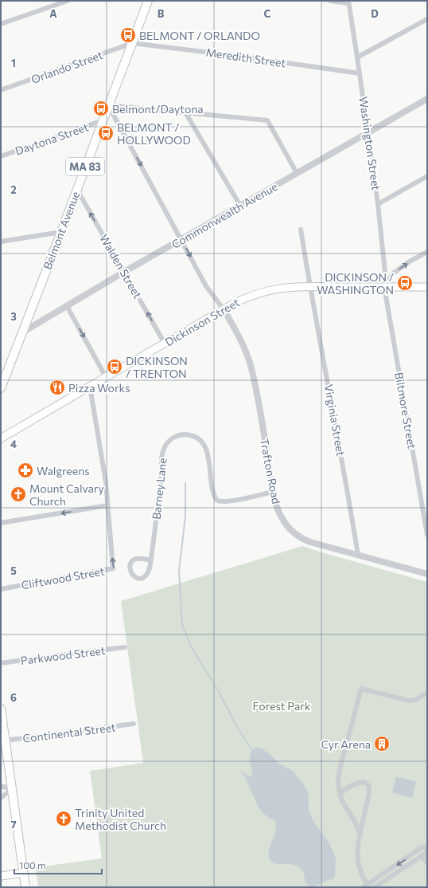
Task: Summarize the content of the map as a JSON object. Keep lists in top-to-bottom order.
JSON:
{
  "streets": {
    "main road": ["MA 83", "Belmont Avenue", "Dickinson Street"],
    "street": [
      "Meredith Street",
      "Orlando Street",
      "Daytona Street",
      "Washington Street",
      "Commonwealth Avenue",
      "Walden Street",
      "Biltmore Street",
      "Virginia Street",
      "Trafton Road",
      "Barney Lane",
      "Cliftwood Street",
      "Parkwood Street",
      "Continental Street"
    ]
  },
  "crossings": [
    ["Meredith Street", "Orlando Street"],
    ["Meredith Street", "Washington Street"],
    ["Meredith Street", "Belmont Avenue"],
    ["Orlando Street", "Belmont Avenue"],
    ["Daytona Street", "Belmont Avenue"],
    ["Washington Street", "Commonwealth Avenue"],
    ["Washington Street", "Dickinson Street"],
    ["Washington Street", "Biltmore Street"],
    ["Commonwealth Avenue", "Belmont Avenue"],
    ["Commonwealth Avenue", "Walden Street"],
    ["Belmont Avenue", "Walden Street"],
    ["Walden Street", "Dickinson Street"],
    ["Dickinson Street", "Biltmore Street"],
    ["Dickinson Street", "Virginia Street"],
    ["Dickinson Street", "Trafton Road"],
    ["Dickinson Street", "Cliftwood Street"],
    ["Virginia Street", "Trafton Road"],
    ["Trafton Road", "Barney Lane"]
  ],
  "one_way": ["Walden Street"],
  "parks": ["Forest Park"],
  "places": {
    "bus stop": [
      "BELMONT / ORLANDO",
      "Belmont/Daytona",
      "BELMONT / HOLLYWOOD",
      "DICKINSON / WASHINGTON",
      "DICKINSON / TRENTON"
    ],
    "restaurant": ["Pizza Works"],
    "pharmacy": ["Walgreens"],
    "church": ["Mount Calvary Church", "Trinity United Methodist Church"],
    "building": ["Cyr Arena"]
  },
  "scale_bar": "100 m",
  "grid": {
    "columns": [
      "A",
      "B",
      "C",
      "D"
    ],
    "rows": [
      "1",
      "2",
      "3",
      "4",
      "5",
      "6",
      "7"
    ]
  }
}
